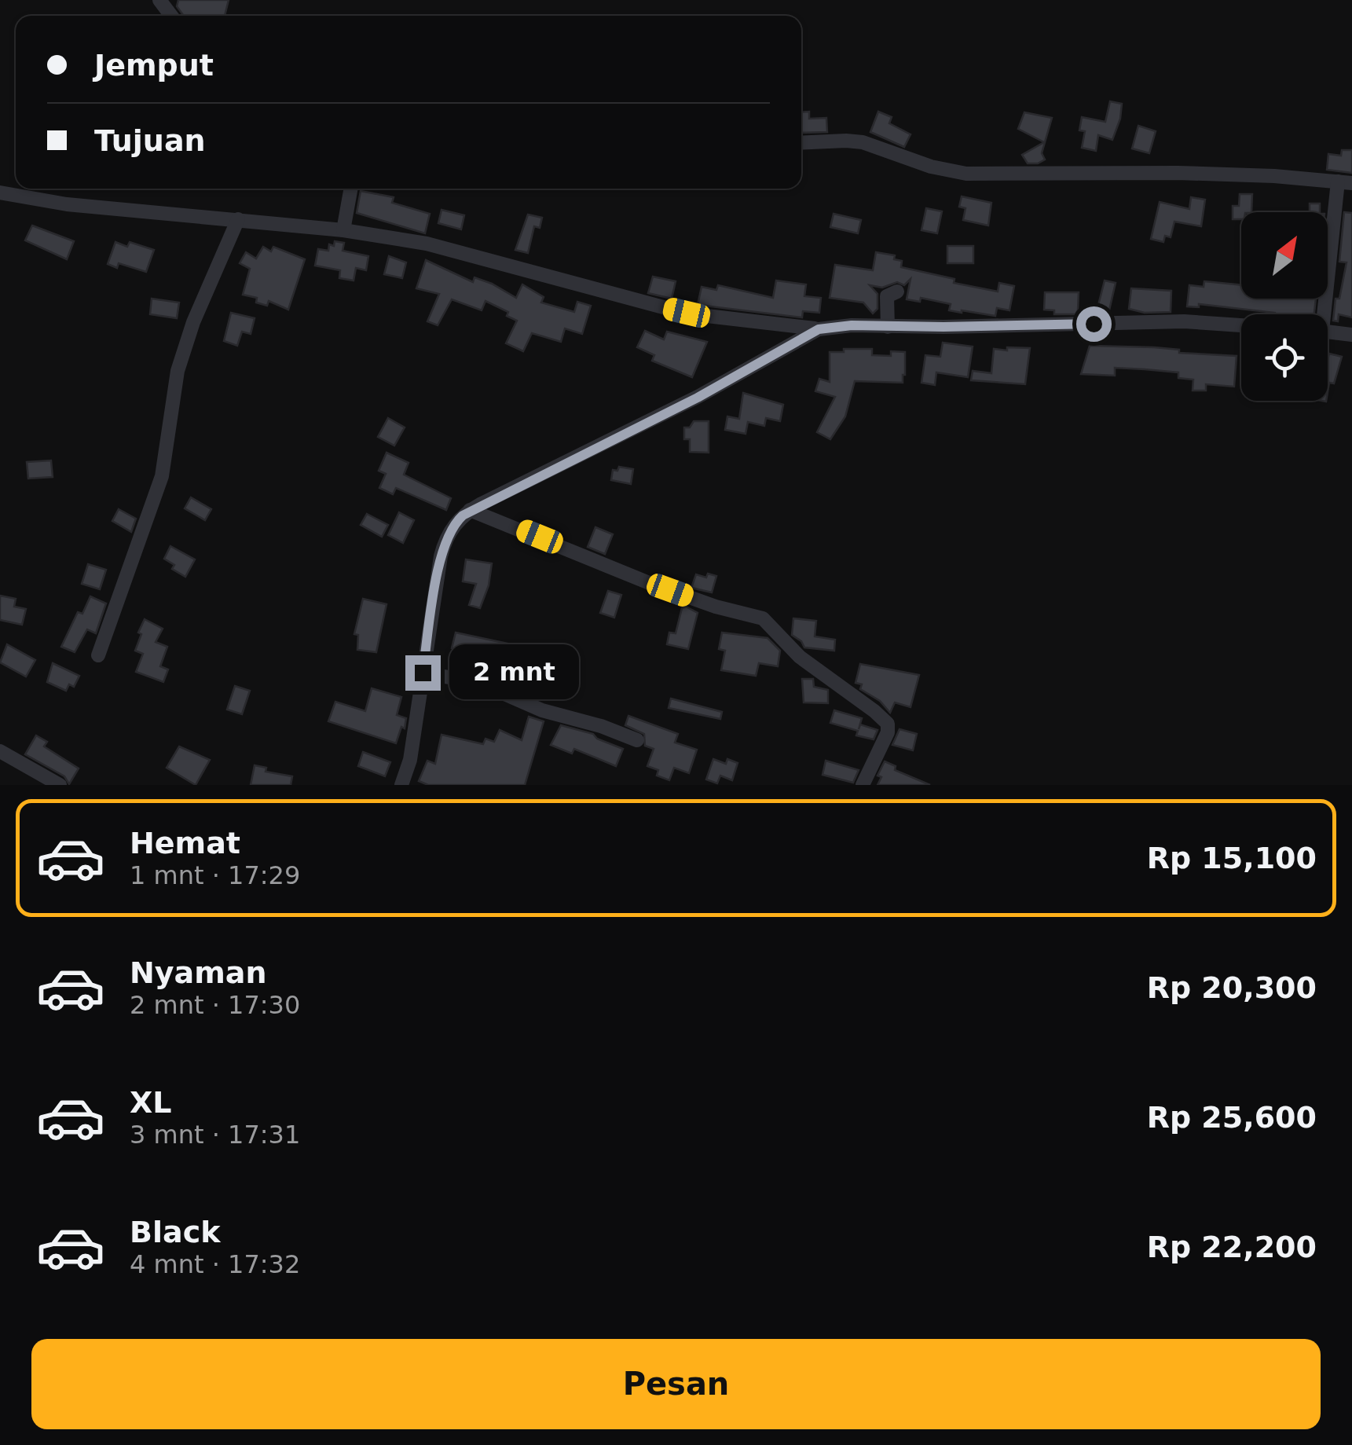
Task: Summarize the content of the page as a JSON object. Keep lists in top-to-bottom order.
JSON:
{
  "north": "top right",
  "page": {
    "banner": ["Jemput", "Tujuan"],
    "bubble": "2 mnt",
    "list": [
      {
        "name": "Hemat",
        "note": "1 mnt · 17:29",
        "value": "Rp 15,100"
      },
      {
        "name": "Nyaman",
        "note": "2 mnt · 17:30",
        "value": "Rp 20,300"
      },
      {
        "name": "XL",
        "note": "3 mnt · 17:31",
        "value": "Rp 25,600"
      },
      {
        "name": "Black",
        "note": "4 mnt · 17:32",
        "value": "Rp 22,200"
      }
    ],
    "buttons": "Pesan"
  }
}
